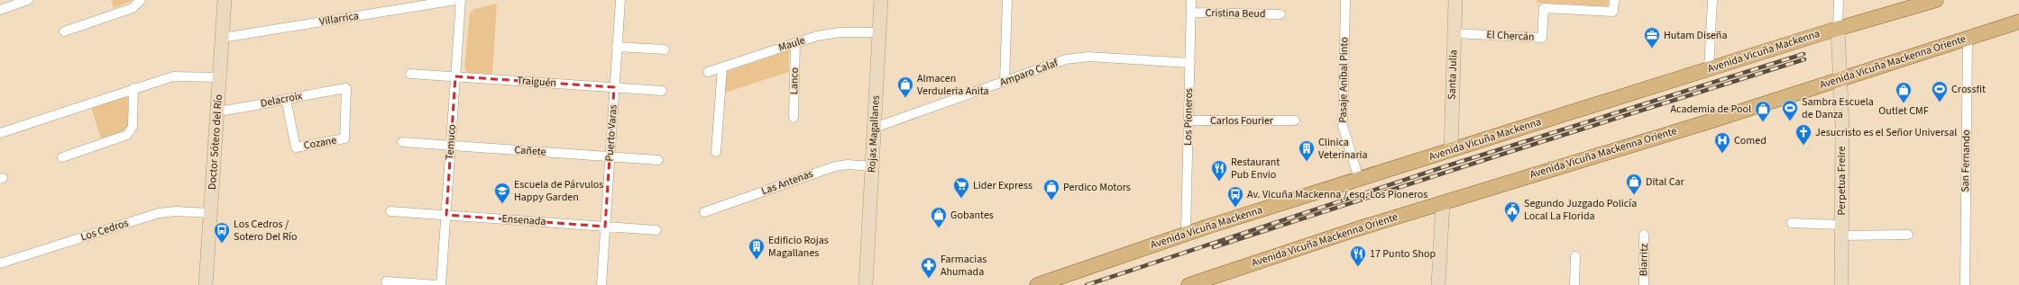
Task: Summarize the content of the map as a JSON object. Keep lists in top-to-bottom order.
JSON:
{
  "streets": {
    "main road": [
      "Avenida Vicuña Mackenna",
      "Avenida Vicuña Mackenna Oriente",
      "Santa Julia",
      "Rojas Magallanes",
      "Doctor Sótero del Río",
      "Perpetua Freire"
    ],
    "street": [
      "Cristina Beud",
      "Villarrica",
      "El Chercán",
      "Maule",
      "Amparo Calaf",
      "Pasaje Aníbal Pinto",
      "Lanco",
      "Traiguén",
      "Delacroix",
      "Los Pioneros",
      "Carlos Fourier",
      "Puerto Varas",
      "Temuco",
      "Cozane",
      "Cañete",
      "San Fernando",
      "Las Antenas",
      "Ensenada",
      "Los Cedros",
      "Biarritz"
    ]
  },
  "crossings": [
    ["Cristina Beud", "Los Pioneros"],
    ["Villarrica", "Doctor Sótero del Río"],
    ["El Chercán", "Santa Julia"],
    ["Maule", "Lanco"],
    ["Maule", "Rojas Magallanes"],
    ["Avenida Vicuña Mackenna", "Santa Julia"],
    ["Avenida Vicuña Mackenna", "Pasaje Aníbal Pinto"],
    ["Avenida Vicuña Mackenna", "Los Pioneros"],
    ["Avenida Vicuña Mackenna", "Perpetua Freire"],
    ["Avenida Vicuña Mackenna Oriente", "San Fernando"],
    ["Avenida Vicuña Mackenna Oriente", "Perpetua Freire"],
    ["Amparo Calaf", "Los Pioneros"],
    ["Amparo Calaf", "Rojas Magallanes"],
    ["Traiguén", "Puerto Varas"],
    ["Traiguén", "Temuco"],
    ["Delacroix", "Doctor Sótero del Río"],
    ["Delacroix", "Cozane"],
    ["Los Pioneros", "Carlos Fourier"],
    ["Puerto Varas", "Cañete"],
    ["Puerto Varas", "Ensenada"],
    ["Rojas Magallanes", "Las Antenas"],
    ["Doctor Sótero del Río", "Los Cedros"],
    ["Temuco", "Cañete"],
    ["Temuco", "Ensenada"]
  ],
  "places": {
    "office": ["Hutam Diseña"],
    "shop": [
      "Almacen Verduleria Anita",
      "Outlet CMF",
      "Academia de Pool",
      "Dital Car",
      "Perdico Motors",
      "Gobantes"
    ],
    "sports": ["Crossfit", "Sambra Escuela de Danza"],
    "church": ["Jesucristo es el Señor Universal"],
    "hospital": ["Comed"],
    "building": ["Clinica Veterinaria", "Edificio Rojas Magallanes"],
    "restaurant": ["Restaurant Pub Envio", "17 Punto Shop"],
    "supermarket": ["Lider Express"],
    "school or university": ["Escuela de Párvulos Happy Garden"],
    "bus stop": ["Av. Vicuña Mackenna / esq. Los Pioneros", "Los Cedros / Sotero Del Río"],
    "public building": ["Segundo Juzgado Policía Local La Florida"],
    "pharmacy": ["Farmacias Ahumada"]
  }
}
